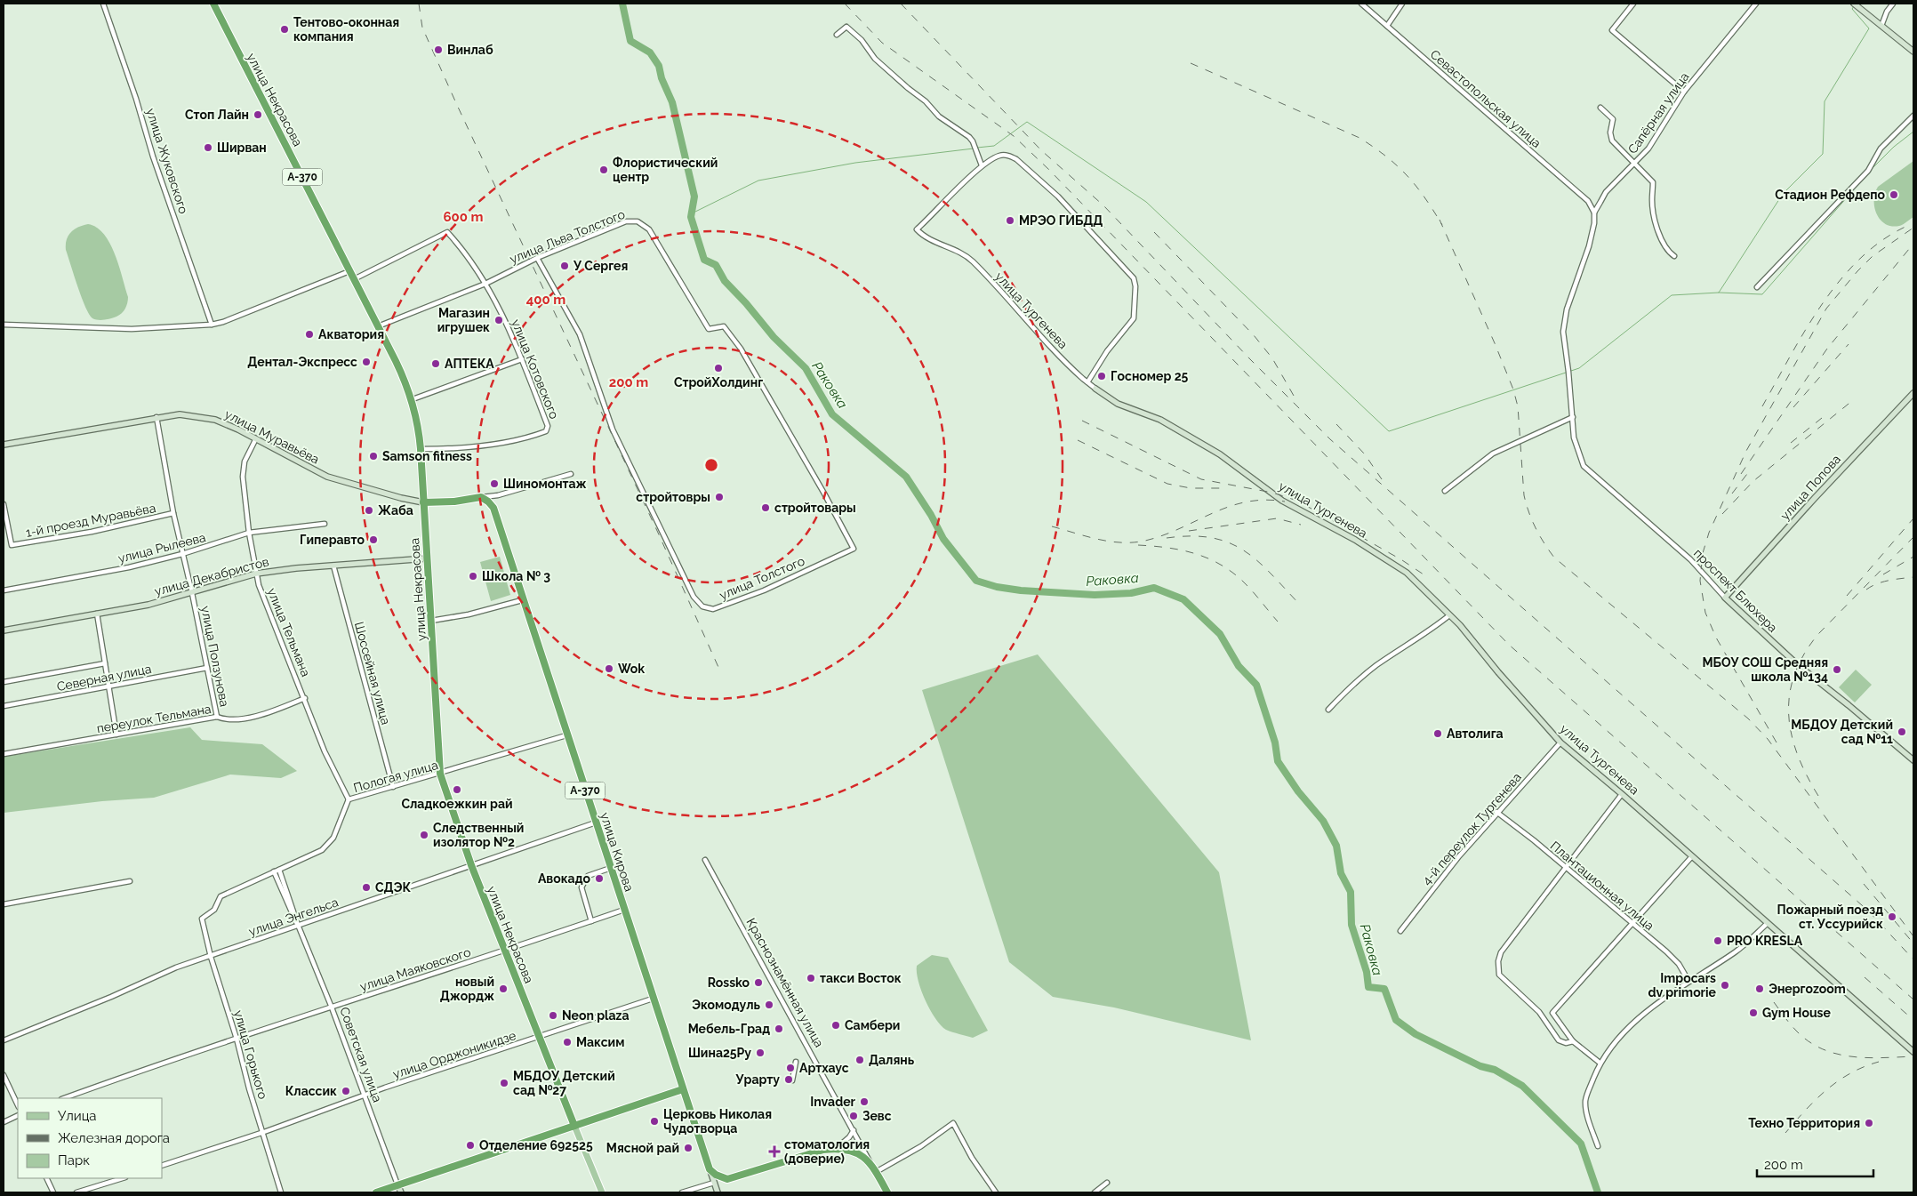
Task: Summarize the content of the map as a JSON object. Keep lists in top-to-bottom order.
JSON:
{
  "streets": {
    "highway": [
      "улица Некрасова",
      "А-370",
      "улица Кирова",
      "Краснознамённая улица"
    ],
    "street": [
      "Севастопольская улица",
      "Сапёрная улица",
      "улица Жуковского",
      "улица Льва Толстого",
      "улица Тургенева",
      "улица Котовского",
      "улица Муравьёва",
      "улица Попова",
      "1-й проезд Муравьёва",
      "улица Рылеева",
      "улица Декабристов",
      "улица Толстого",
      "проспект Блюхера",
      "улица Тельмана",
      "улица Ползунова",
      "Шоссейная улица",
      "Северная улица",
      "переулок Тельмана",
      "Пологая улица",
      "4-й переулок Тургенева",
      "Плантационная улица",
      "улица Энгельса",
      "улица Маяковского",
      "улица Горького",
      "Советская улица",
      "улица Орджоникидзе"
    ]
  },
  "crossings": [
    ["Севастопольская улица", "Сапёрная улица"],
    ["Севастопольская улица", "проспект Блюхера"],
    ["улица Некрасова", "улица Льва Толстого"],
    ["улица Некрасова", "улица Котовского"],
    ["улица Некрасова", "улица Муравьёва"],
    ["улица Некрасова", "улица Декабристов"],
    ["улица Некрасова", "Пологая улица"],
    ["улица Некрасова", "улица Энгельса"],
    ["улица Некрасова", "улица Маяковского"],
    ["улица Некрасова", "улица Орджоникидзе"],
    ["Сапёрная улица", "проспект Блюхера"],
    ["улица Льва Толстого", "улица Котовского"],
    ["улица Льва Толстого", "улица Толстого"],
    ["улица Тургенева", "4-й переулок Тургенева"],
    ["улица Муравьёва", "улица Тельмана"],
    ["улица Муравьёва", "улица Ползунова"],
    ["улица Попова", "проспект Блюхера"],
    ["1-й проезд Муравьёва", "улица Ползунова"],
    ["улица Рылеева", "улица Тельмана"],
    ["улица Рылеева", "улица Ползунова"],
    ["улица Декабристов", "улица Тельмана"],
    ["улица Декабристов", "улица Ползунова"],
    ["улица Декабристов", "Шоссейная улица"],
    ["улица Тельмана", "переулок Тельмана"],
    ["улица Тельмана", "Пологая улица"],
    ["улица Ползунова", "Северная улица"],
    ["улица Ползунова", "переулок Тельмана"],
    ["Шоссейная улица", "Пологая улица"],
    ["Пологая улица", "улица Кирова"],
    ["Пологая улица", "улица Горького"],
    ["Пологая улица", "Советская улица"],
    ["4-й переулок Тургенева", "Плантационная улица"],
    ["улица Кирова", "улица Энгельса"],
    ["улица Кирова", "улица Маяковского"],
    ["улица Кирова", "улица Орджоникидзе"],
    ["улица Энгельса", "улица Горького"],
    ["улица Энгельса", "Советская улица"],
    ["улица Маяковского", "улица Горького"],
    ["улица Маяковского", "Советская улица"],
    ["улица Горького", "улица Орджоникидзе"],
    ["Советская улица", "улица Орджоникидзе"]
  ],
  "water": ["Раковка"],
  "places": {
    "other": [
      "Тентово-оконная компания",
      "Винлаб",
      "Стоп Лайн",
      "Ширван",
      "Флористический центр",
      "Стадион Рефдепо",
      "МРЭО ГИБДД",
      "У Сергея",
      "Магазин игрушек",
      "Акватория",
      "Дентал-Экспресс",
      "АПТЕКА",
      "СтройХолдинг",
      "Госномер 25",
      "Samson fitness",
      "Шиномонтаж",
      "стройтовры",
      "стройтовары",
      "Жаба",
      "Гиперавто",
      "Школа № 3",
      "Wok",
      "МБОУ СОШ Средняя школа №134",
      "МБДОУ Детский сад №11",
      "Автолига",
      "Сладкоежкин рай",
      "Следственный изолятор №2",
      "Авокадо",
      "СДЭК",
      "Пожарный поезд ст. Уссурийск",
      "PRO KRESLA",
      "такси Восток",
      "Rossko",
      "Impocars dv primorie",
      "новый Джордж",
      "Энергоzoom",
      "Экомодуль",
      "Gym House",
      "Neon plaza",
      "Самбери",
      "Мебель-Град",
      "Максим",
      "Шина25Ру",
      "Далянь",
      "Артхаус",
      "Урарту",
      "МБДОУ Детский сад №27",
      "Классик",
      "Invader",
      "Зевс",
      "Церковь Николая Чудотворца",
      "Техно Территория",
      "Отделение 692525",
      "Мясной рай"
    ],
    "health": ["стоматология (доверие)"]
  },
  "legend": ["Улица", "Железная дорога", "Парк"],
  "scale_bar": "200 m",
  "rings": ["600 m", "400 m", "200 m"]
}
